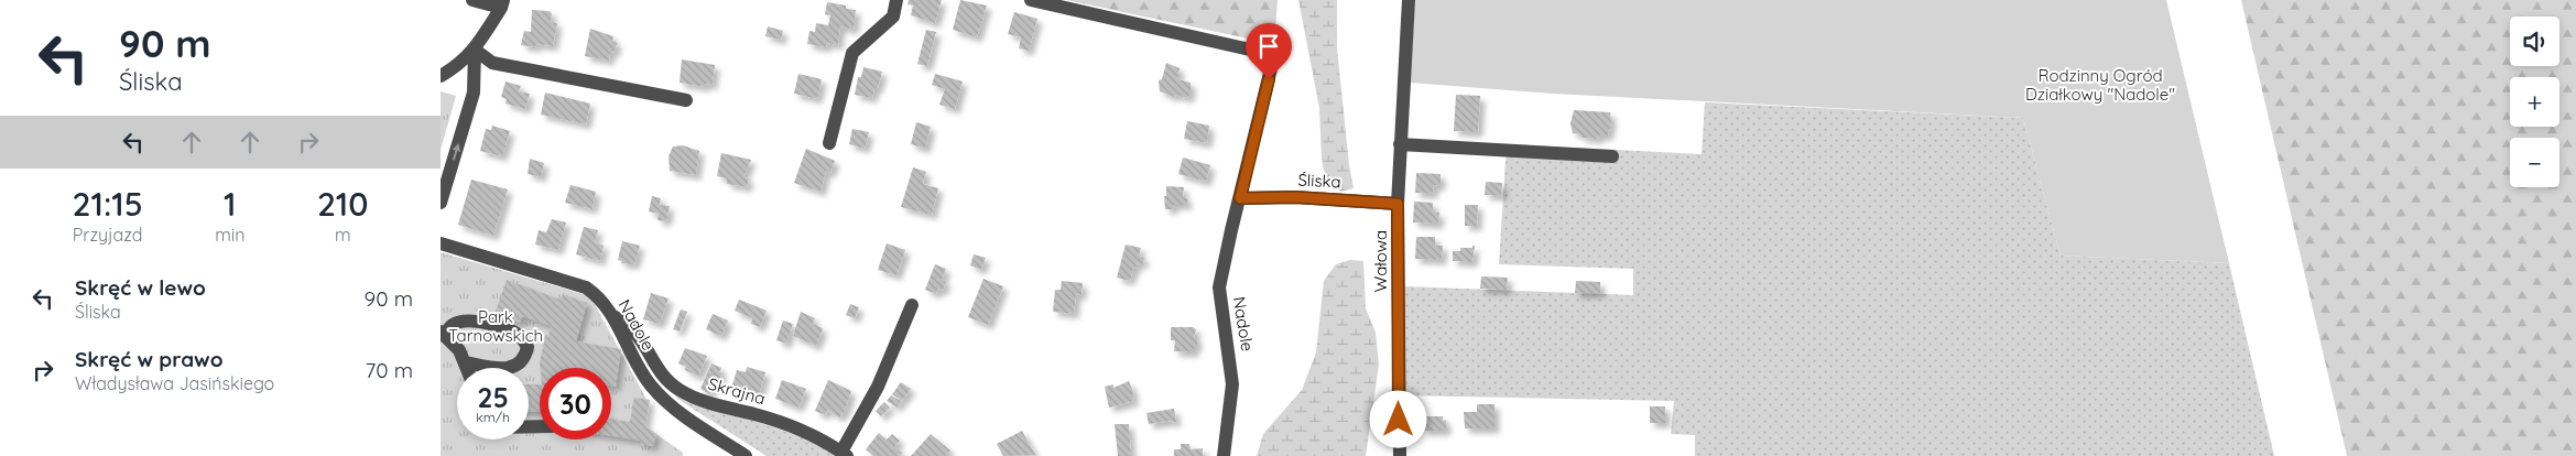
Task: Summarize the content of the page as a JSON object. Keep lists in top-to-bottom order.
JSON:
{
  "streets": {
    "street": [
      "Śliska",
      "Wałowa",
      "Nadole",
      "Skrajna"
    ]
  },
  "crossings": [
    ["Śliska", "Wałowa"],
    ["Śliska", "Nadole"],
    ["Nadole", "Skrajna"]
  ],
  "parks": ["Rodzinny Ogród Działkowy \"Nadole\"", "Park Tarnowskich"],
  "page": {
    "turn": ["90 m", "Śliska"],
    "map_buttons": ["+", "−"],
    "eta": [
      "21:15",
      "Przyjazd",
      "1",
      "min",
      "210",
      "m"
    ],
    "list": [
      {
        "name": "Skręć w lewo",
        "note": "Śliska",
        "value": "90 m"
      },
      {
        "name": "Skręć w prawo",
        "note": "Władysława Jasińskiego",
        "value": "70 m"
      }
    ],
    "speed": "25 km/h",
    "limit": "30"
  }
}
